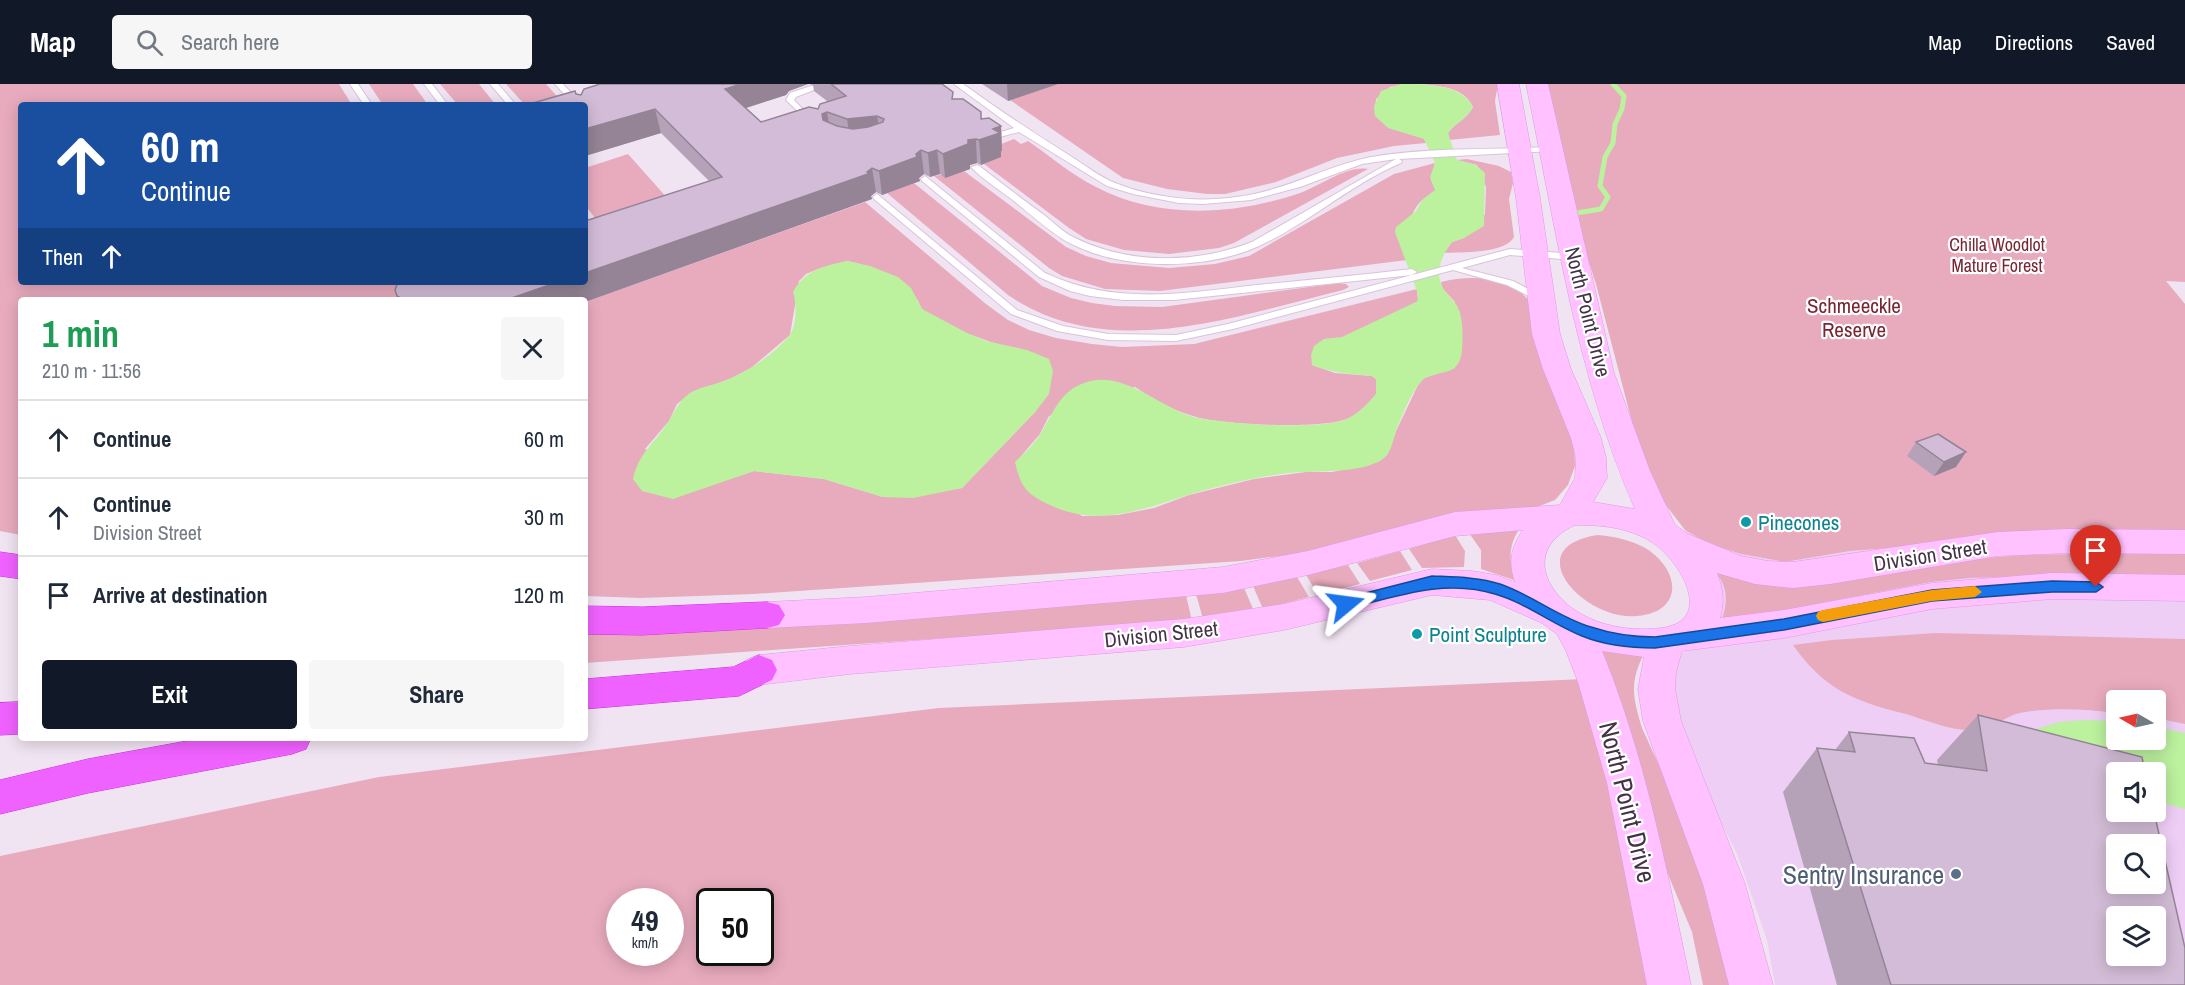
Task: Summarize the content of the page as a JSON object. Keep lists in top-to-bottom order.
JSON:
{
  "streets": {
    "main road": ["North Point Drive", "Division Street"]
  },
  "crossings": [
    ["North Point Drive", "Division Street"]
  ],
  "parks": ["Chilla Woodlot Mature Forest", "Schmeeckle Reserve"],
  "places": ["Pinecones", "Point Sculpture", "Sentry Insurance"],
  "north": "left",
  "page": {
    "header": "Map",
    "search": "Search here",
    "nav": ["Map", "Directions", "Saved"],
    "turn": ["60 m", "Continue"],
    "then": "Then",
    "heading": ["1 min", "210 m · 11:56"],
    "list": [
      {
        "name": "Continue",
        "value": "60 m"
      },
      {
        "name": "Continue",
        "note": "Division Street",
        "value": "30 m"
      },
      {
        "name": "Arrive at destination",
        "value": "120 m"
      }
    ],
    "buttons": ["Exit", "Share"],
    "speed": "49 km/h",
    "limit": "50"
  }
}
